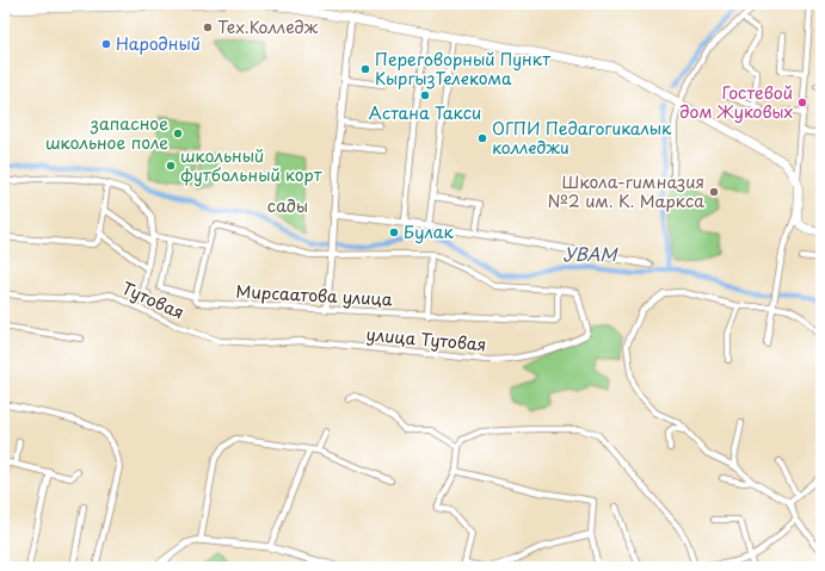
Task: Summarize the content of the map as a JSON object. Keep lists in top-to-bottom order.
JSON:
{
  "streets": {
    "street": ["Мирсаатова улица", "Тутовая", "улица Тутовая"]
  },
  "crossings": [
    ["Мирсаатова улица", "улица Тутовая"],
    ["Тутовая", "улица Тутовая"]
  ],
  "water": ["УВАМ"],
  "parks": ["сады"],
  "places": [
    "Тех.Колледж",
    "Народный",
    "Переговорный Пункт КыргызТелекома",
    "Астана Такси",
    "Гостевой дом Жуковых",
    "запасное школьное поле",
    "ОГПИ Педагогикалык колледжи",
    "школьный футбольный корт",
    "Школа-гимназия №2 им. К. Маркса",
    "Булак"
  ]
}
